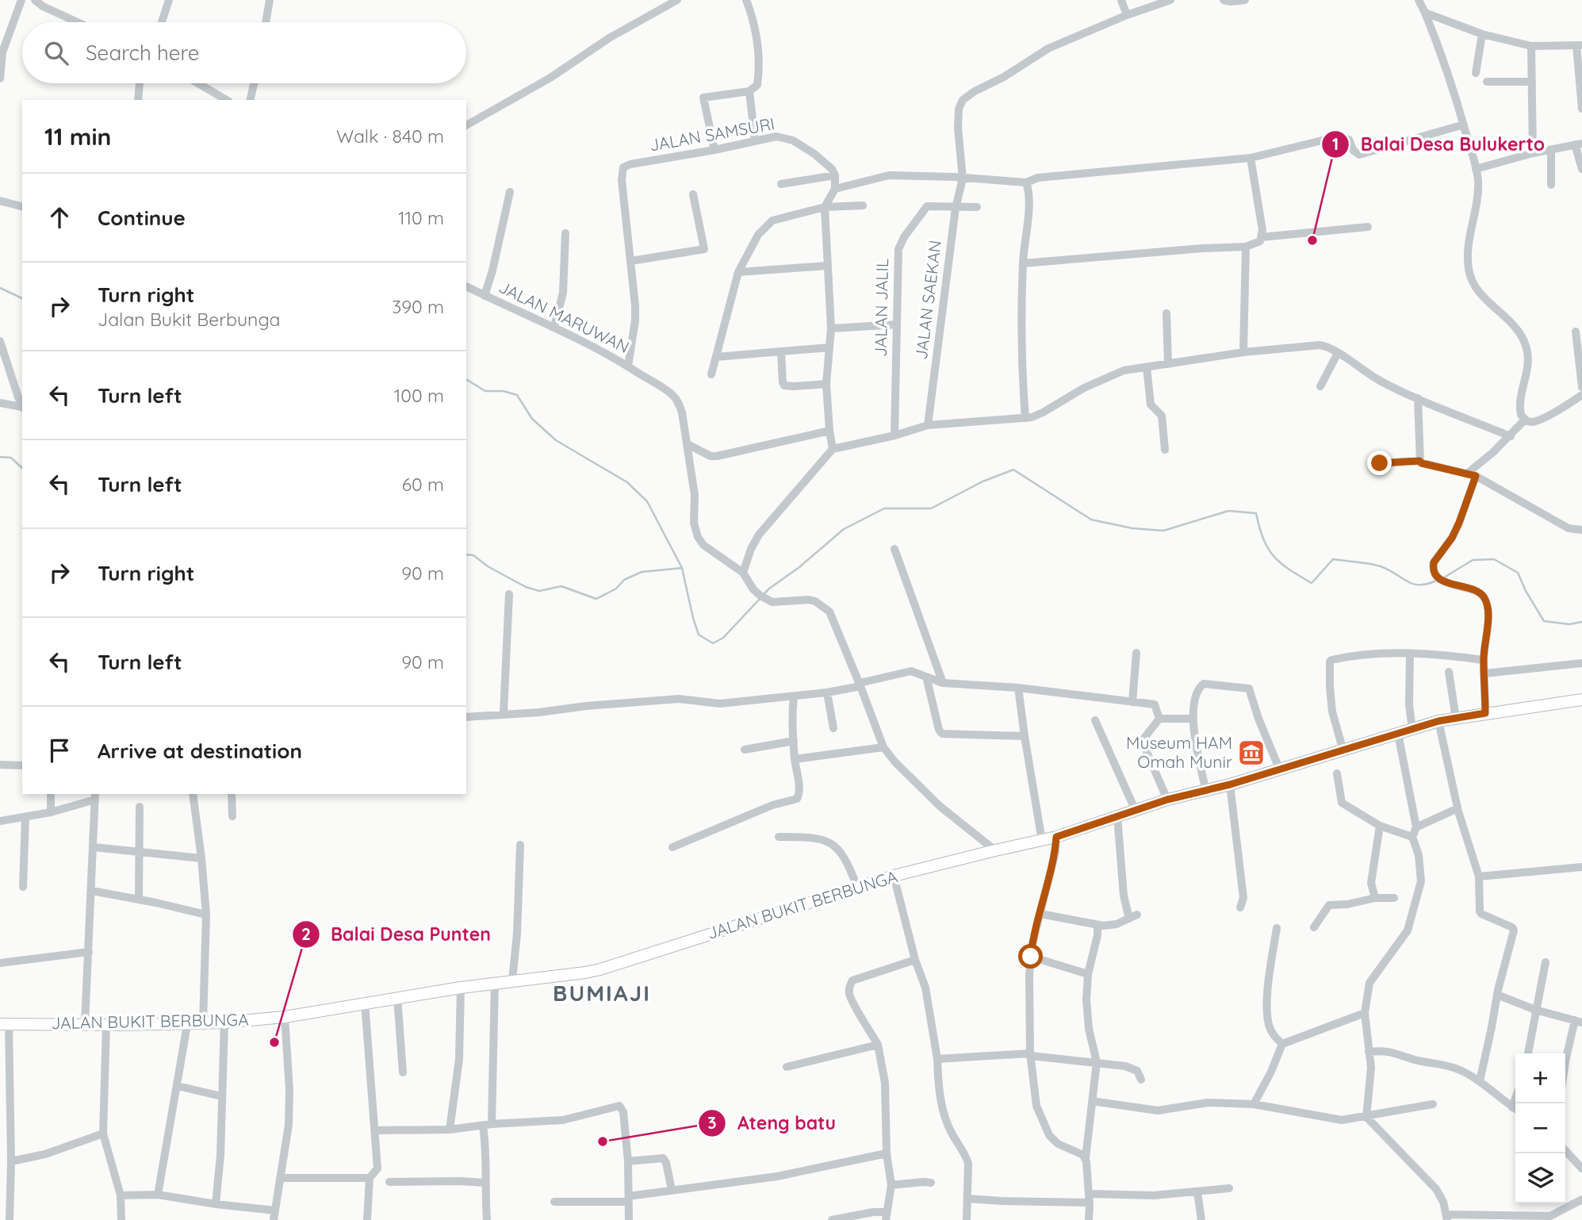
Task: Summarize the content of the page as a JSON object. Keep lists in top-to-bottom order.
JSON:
{
  "streets": {
    "main road": ["JALAN BUKIT BERBUNGA"],
    "street": [
      "JALAN SAMSURI",
      "JALAN SAEKAN",
      "JALAN JALIL",
      "JALAN MARUWAN"
    ]
  },
  "crossings": [
    ["JALAN SAMSURI", "JALAN MARUWAN"],
    ["JALAN SAEKAN", "JALAN JALIL"]
  ],
  "districts": ["BUMIAJI"],
  "places": {
    "other": ["Balai Desa Bulukerto", "Balai Desa Punten", "Ateng batu"],
    "museum": ["Museum HAM Omah Munir"]
  },
  "page": {
    "search": "Search here",
    "heading": ["11 min", "Walk · 840 m"],
    "list": [
      ["Continue", "110 m"],
      ["Turn right", "Jalan Bukit Berbunga", "390 m"],
      ["Turn left", "100 m"],
      ["Turn left", "60 m"],
      ["Turn right", "90 m"],
      ["Turn left", "90 m"],
      "Arrive at destination"
    ],
    "map_buttons": ["+", "−"]
  }
}
